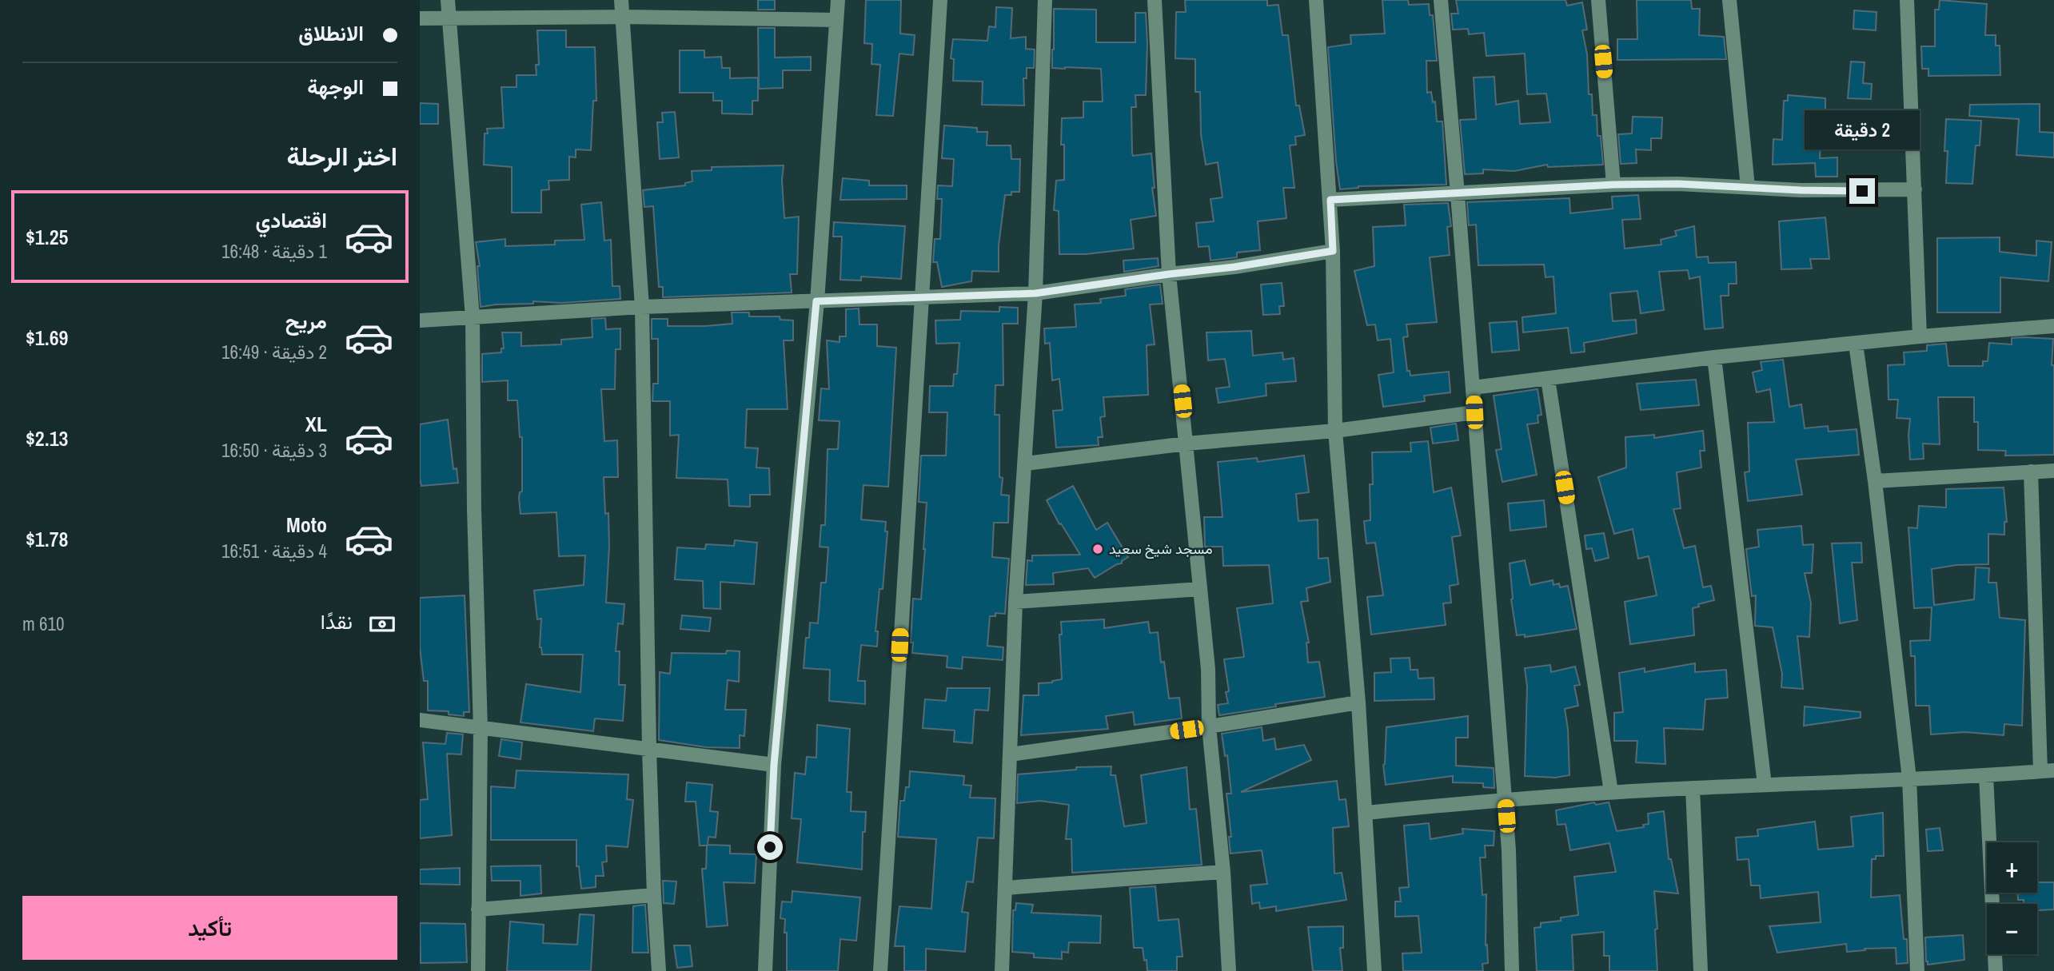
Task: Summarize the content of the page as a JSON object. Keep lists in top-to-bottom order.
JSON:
{
  "places": ["مسجد شيخ سعيد"],
  "page": {
    "banner": ["الانطلاق", "الوجهة"],
    "bubble": "2 دقيقة",
    "heading": "اختر الرحلة",
    "list": [
      {
        "name": "اقتصادي",
        "note": "1 دقيقة · 16:48",
        "value": "$1.25"
      },
      {
        "name": "مريح",
        "note": "2 دقيقة · 16:49",
        "value": "$1.69"
      },
      {
        "name": "XL",
        "note": "3 دقيقة · 16:50",
        "value": "$2.13"
      },
      {
        "name": "Moto",
        "note": "4 دقيقة · 16:51",
        "value": "$1.78"
      }
    ],
    "pay": ["نقدًا", "610 m"],
    "map_buttons": ["+", "−"],
    "buttons": "تأكيد"
  }
}
